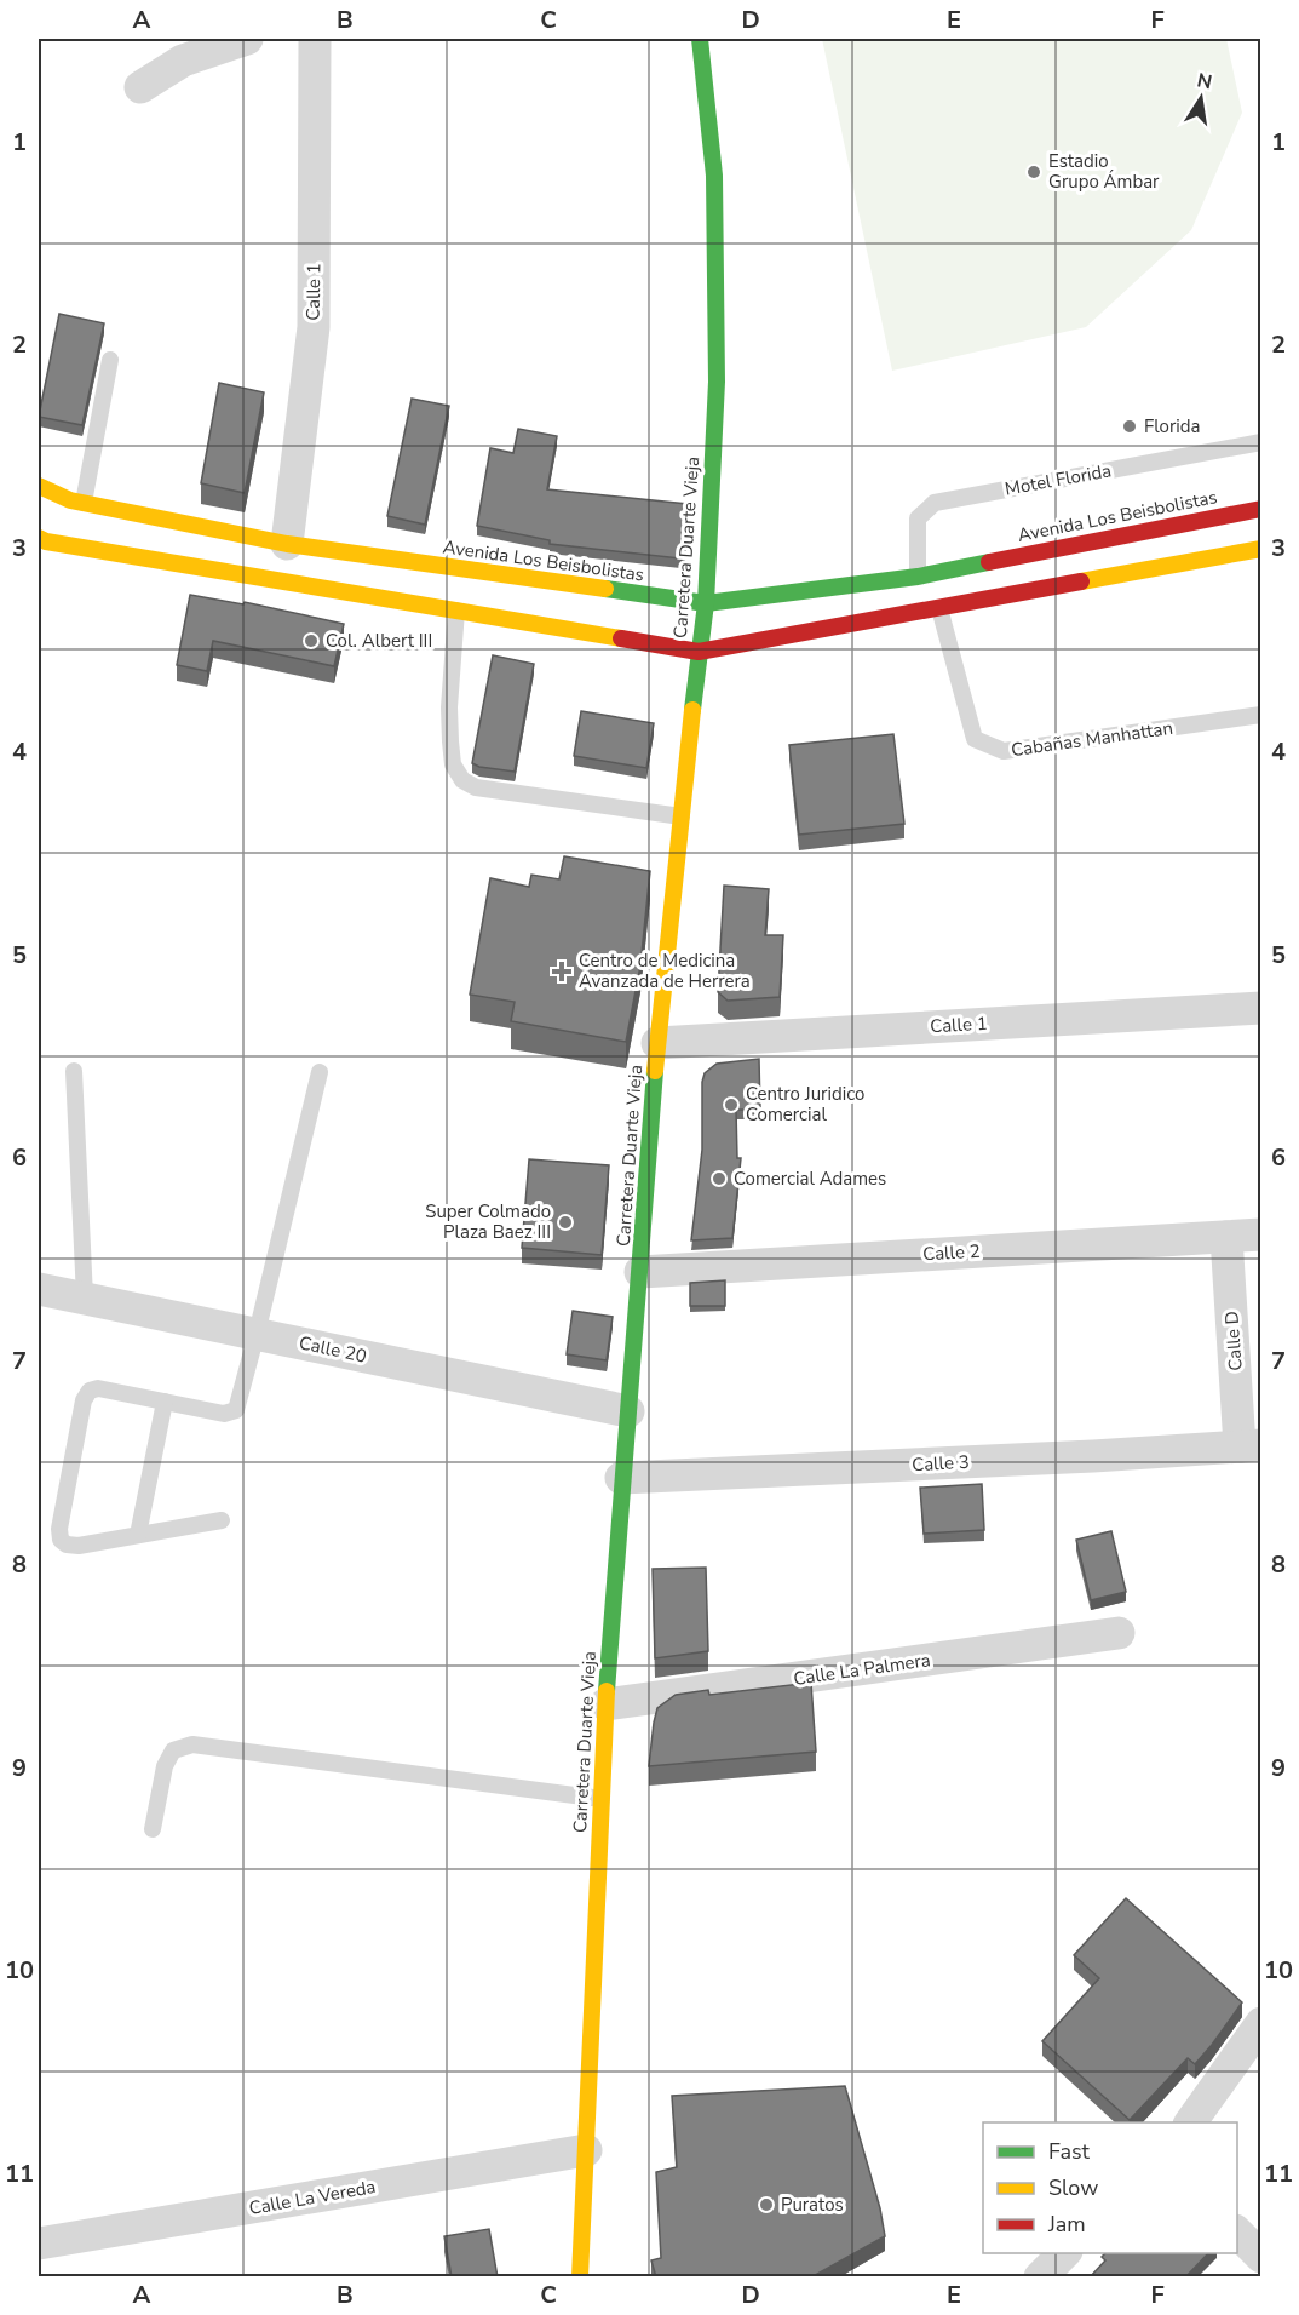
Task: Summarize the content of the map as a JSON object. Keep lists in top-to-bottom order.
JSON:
{
  "streets": {
    "main road": ["Avenida Los Beisbolistas", "Carretera Duarte Vieja"],
    "street": [
      "Calle 1",
      "Calle 2",
      "Calle D",
      "Calle 20",
      "Calle 3",
      "Calle La Palmera",
      "Calle La Vereda"
    ],
    "lane": ["Motel Florida", "Cabañas Manhattan"]
  },
  "crossings": [
    ["Calle 1", "Avenida Los Beisbolistas"],
    ["Calle 1", "Carretera Duarte Vieja"],
    ["Motel Florida", "Avenida Los Beisbolistas"],
    ["Avenida Los Beisbolistas", "Carretera Duarte Vieja"],
    ["Carretera Duarte Vieja", "Calle 2"],
    ["Carretera Duarte Vieja", "Calle 20"],
    ["Carretera Duarte Vieja", "Calle 3"],
    ["Carretera Duarte Vieja", "Calle La Palmera"],
    ["Carretera Duarte Vieja", "Calle La Vereda"],
    ["Calle 2", "Calle D"],
    ["Calle D", "Calle 3"]
  ],
  "places": {
    "other": [
      "Estadio Grupo Ámbar",
      "Florida",
      "Col. Albert III",
      "Centro Juridico Comercial",
      "Comercial Adames",
      "Super Colmado Plaza Baez III",
      "Puratos"
    ],
    "health": ["Centro de Medicina Avanzada de Herrera"]
  },
  "legend": ["Fast", "Slow", "Jam"],
  "north": "top",
  "grid": {
    "columns": [
      "A",
      "B",
      "C",
      "D",
      "E",
      "F"
    ],
    "rows": [
      "1",
      "2",
      "3",
      "4",
      "5",
      "6",
      "7",
      "8",
      "9",
      "10",
      "11"
    ]
  }
}
